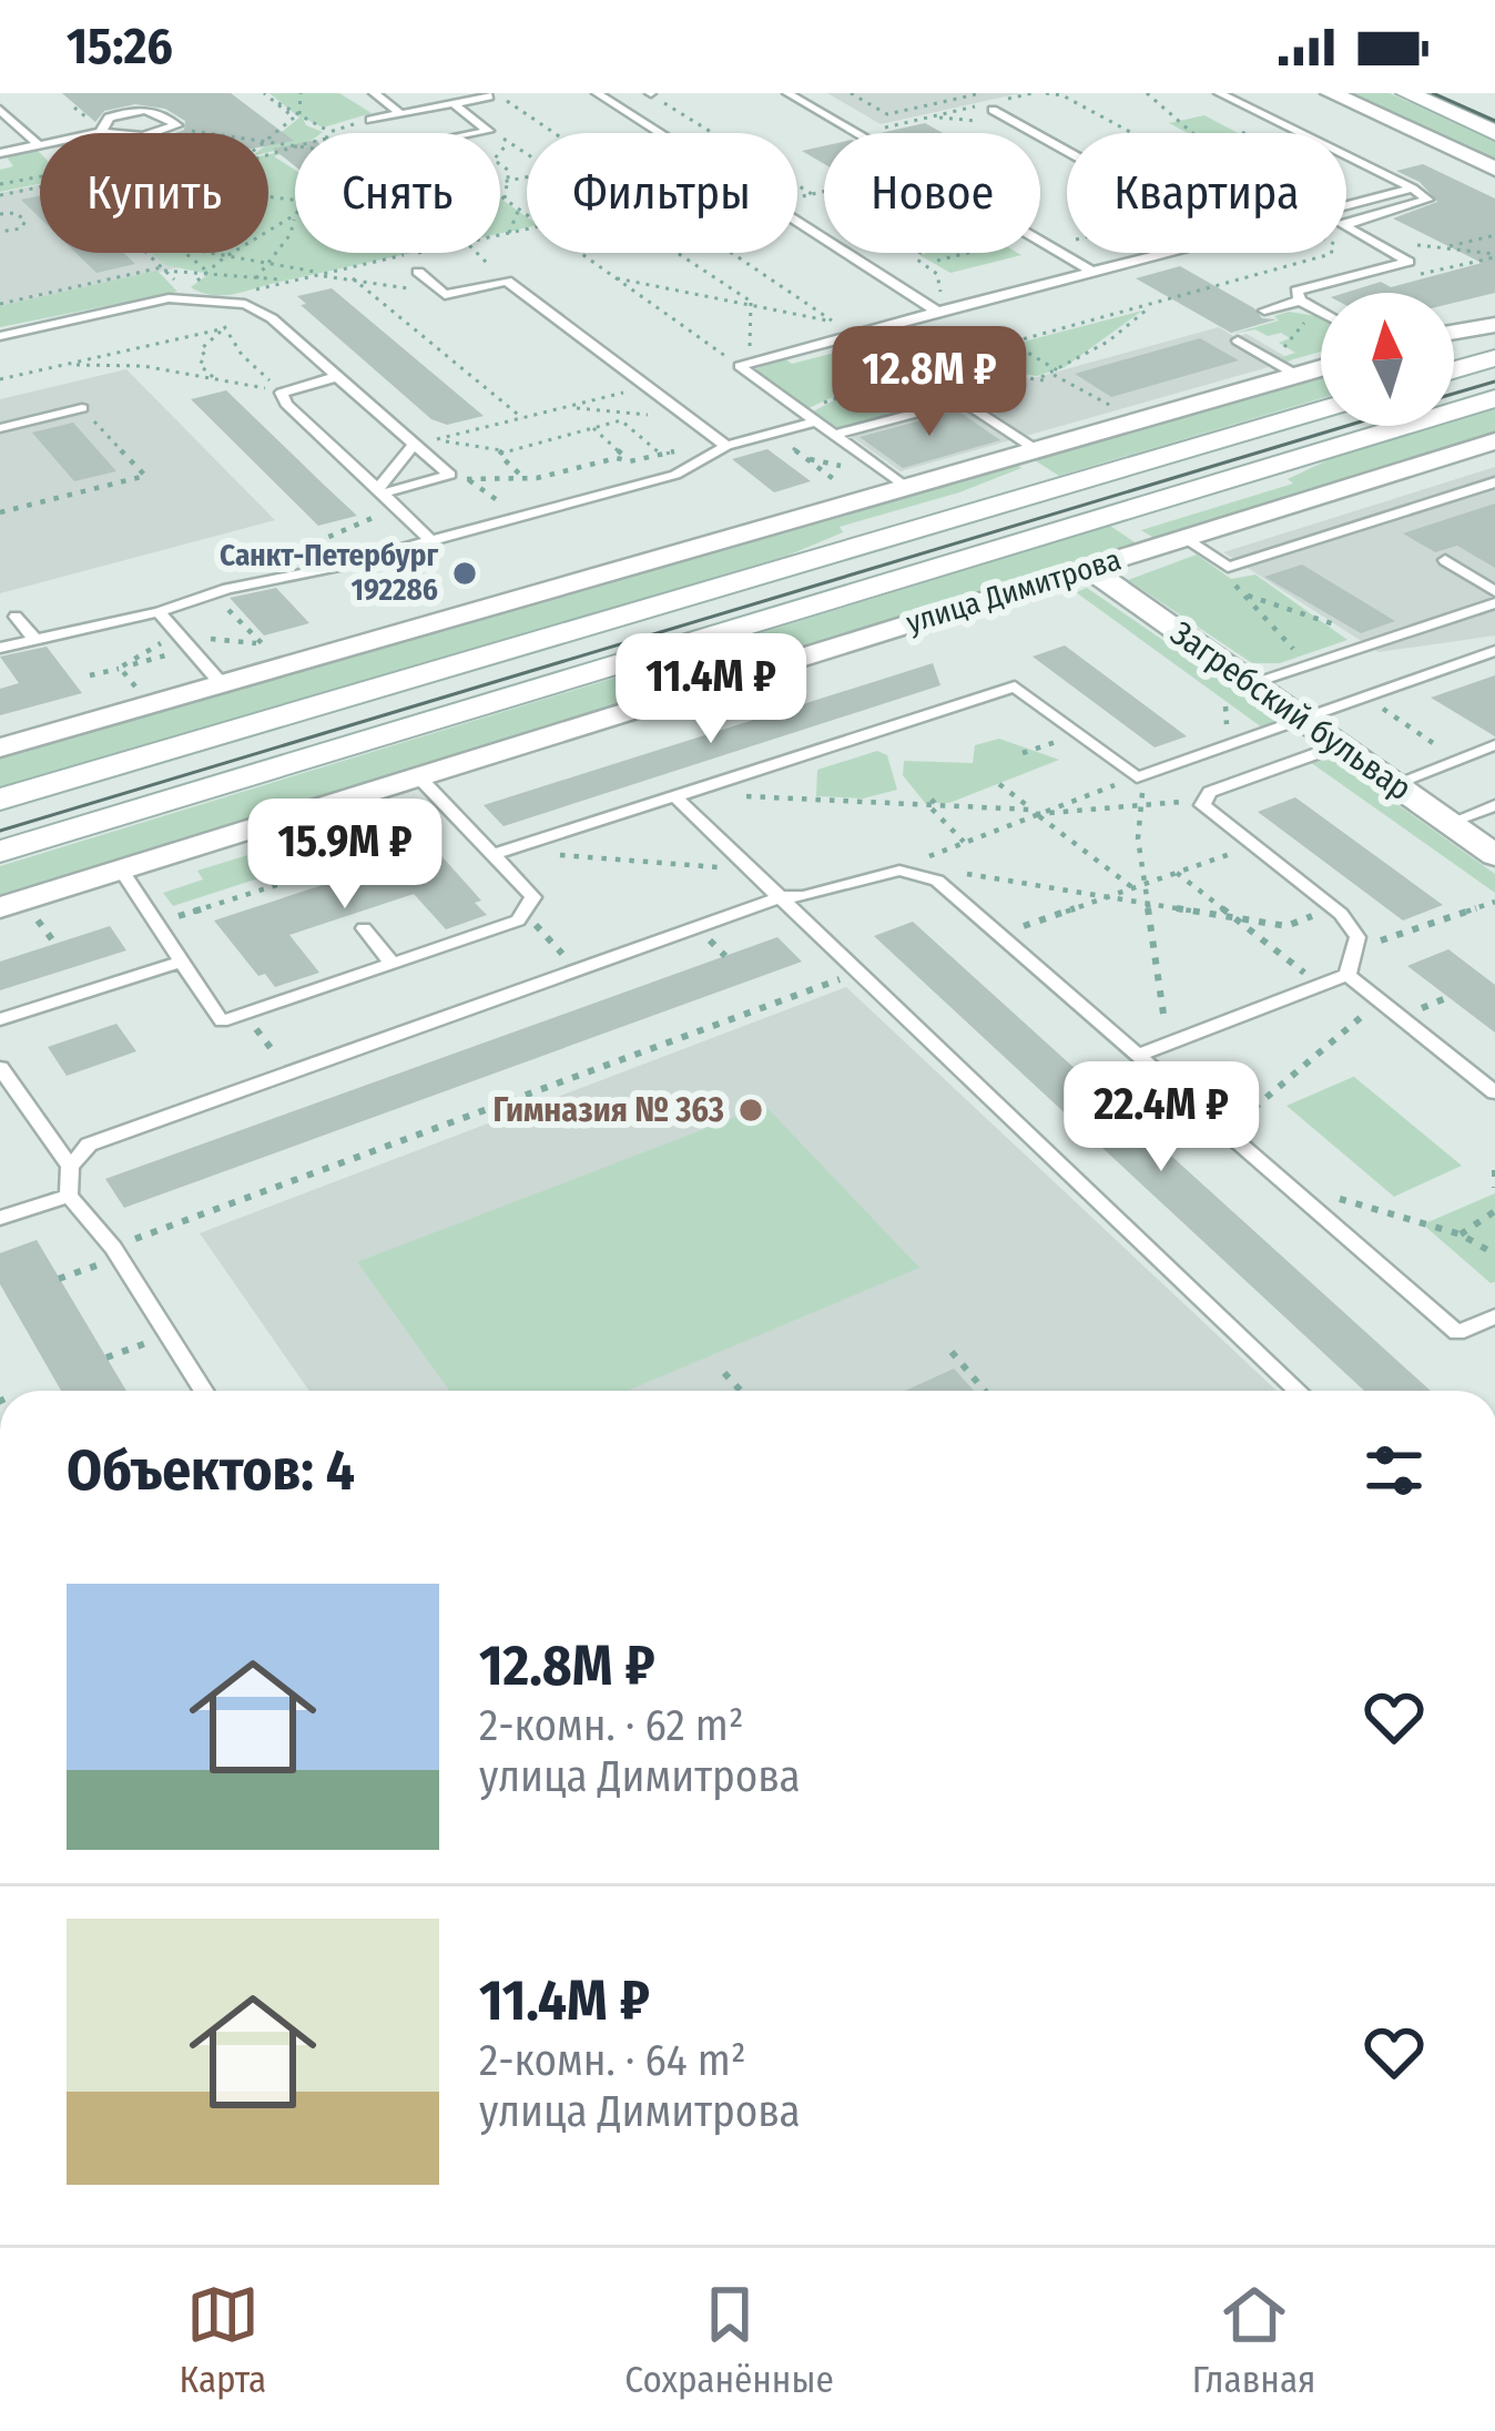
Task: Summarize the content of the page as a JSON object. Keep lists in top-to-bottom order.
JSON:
{
  "streets": {
    "street": ["улица Димитрова", "Загребский бульвар"]
  },
  "crossings": [
    ["улица Димитрова", "Загребский бульвар"]
  ],
  "places": ["Санкт-Петербург 192286", "Гимназия № 363"],
  "north": "top",
  "page": {
    "status": "15:26",
    "chip": [
      "Купить",
      "Снять",
      "Фильтры",
      "Новое",
      "Квартира"
    ],
    "price": [
      "12.8M ₽",
      "11.4M ₽",
      "15.9M ₽",
      "22.4M ₽"
    ],
    "heading": "Объектов: 4",
    "list": [
      {
        "name": "12.8M ₽",
        "note": "2-комн. · 62 m² · улица Димитрова"
      },
      {
        "name": "11.4M ₽",
        "note": "2-комн. · 64 m² · улица Димитрова"
      }
    ],
    "tabs": ["Карта", "Сохранённые", "Главная"]
  }
}
